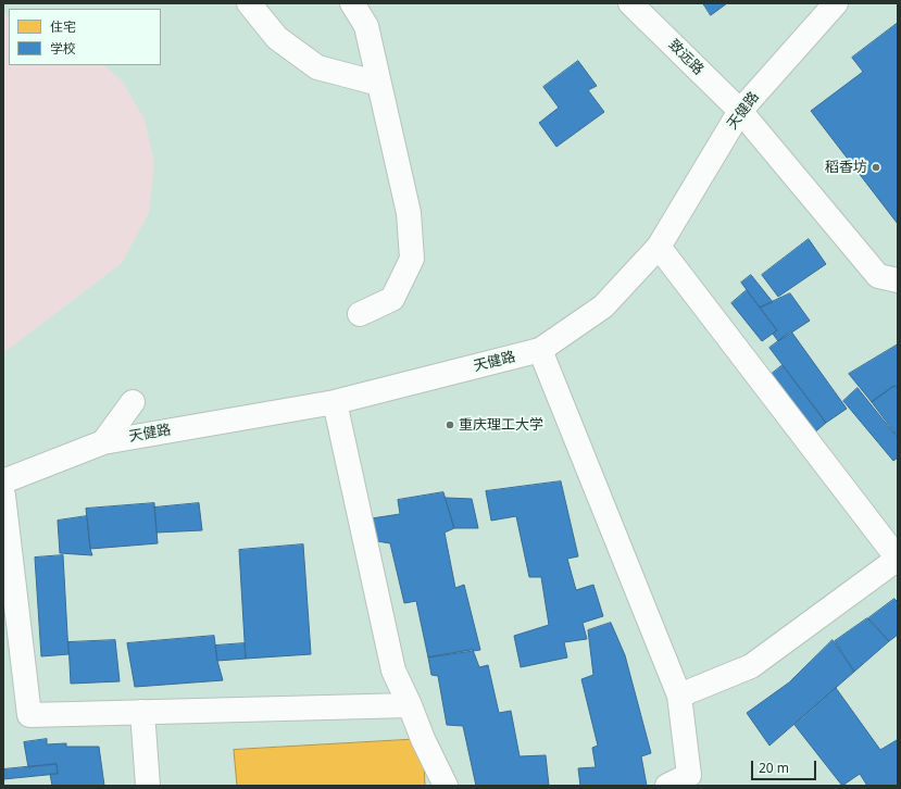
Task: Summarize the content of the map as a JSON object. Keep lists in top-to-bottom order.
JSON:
{
  "streets": {
    "street": ["致远路", "天健路"]
  },
  "crossings": [
    ["致远路", "天健路"]
  ],
  "places": ["稻香坊", "重庆理工大学"],
  "legend": ["住宅", "学校"],
  "scale_bar": "20 m"
}
